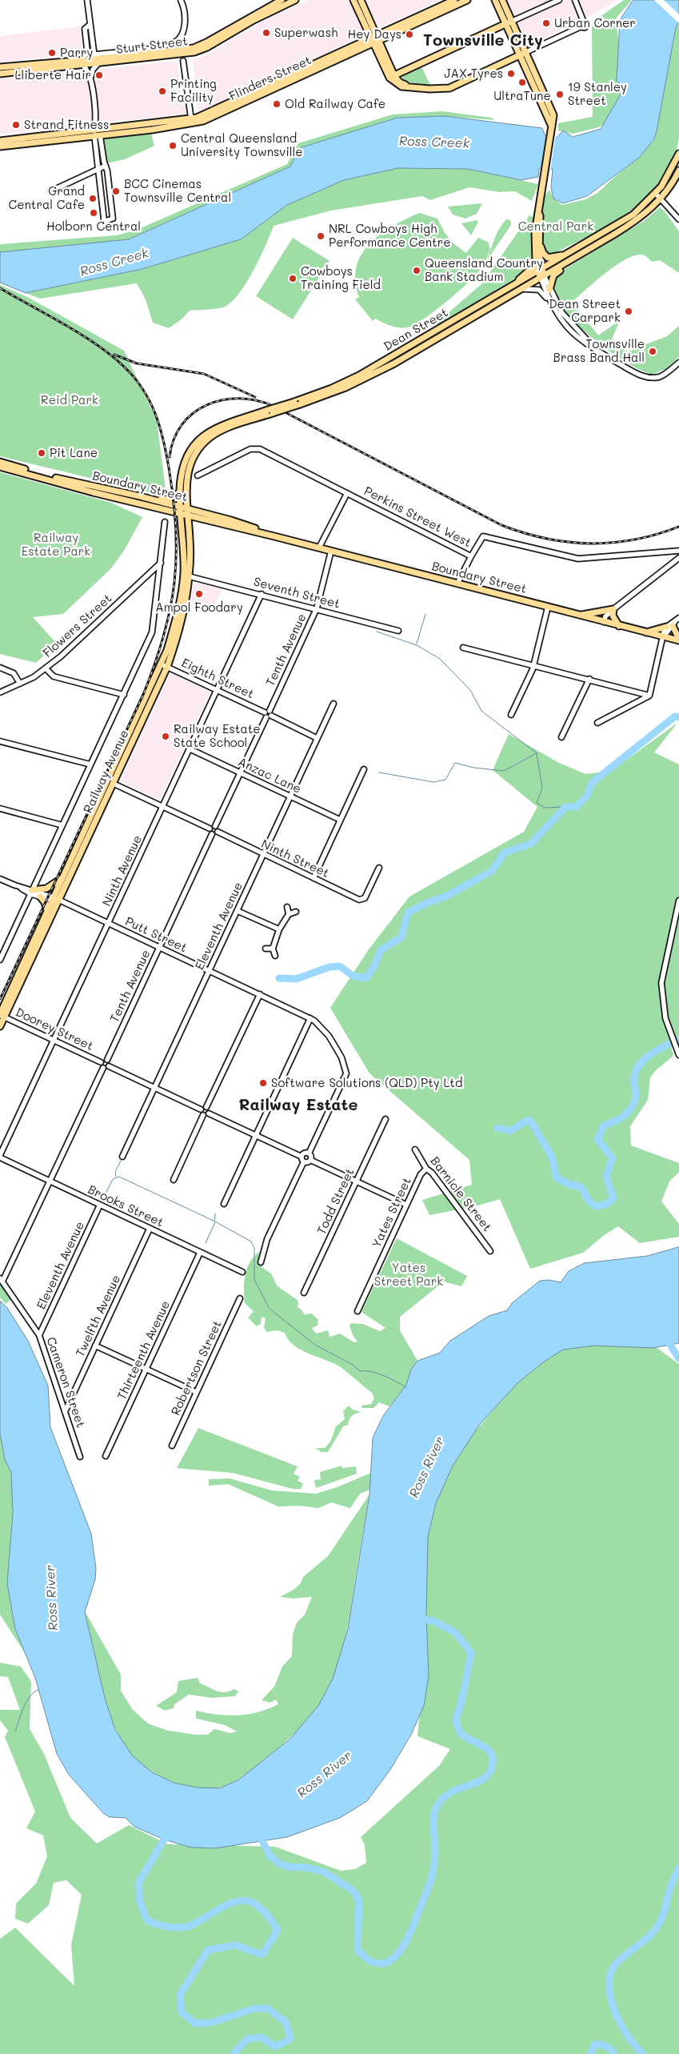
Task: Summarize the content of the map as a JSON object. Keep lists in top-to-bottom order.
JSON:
{
  "streets": {
    "main road": [
      "Sturt Street",
      "Flinders Street",
      "Dean Street",
      "Boundary Street",
      "Railway Avenue"
    ],
    "street": [
      "Perkins Street West",
      "Seventh Street",
      "Flowers Street",
      "Tenth Avenue",
      "Eighth Street",
      "Anzac Lane",
      "Ninth Street",
      "Ninth Avenue",
      "Eleventh Avenue",
      "Putt Street",
      "Doorey Street",
      "Barnicle Street",
      "Todd Street",
      "Brooks Street",
      "Yates Street",
      "Twelfth Avenue",
      "Thirteenth Avenue",
      "Robertson Street",
      "Cameron Street"
    ]
  },
  "crossings": [
    ["Dean Street", "Boundary Street"],
    ["Dean Street", "Railway Avenue"],
    ["Boundary Street", "Tenth Avenue"],
    ["Boundary Street", "Railway Avenue"],
    ["Seventh Street", "Tenth Avenue"],
    ["Seventh Street", "Railway Avenue"],
    ["Seventh Street", "Ninth Avenue"],
    ["Flowers Street", "Railway Avenue"],
    ["Tenth Avenue", "Eighth Street"],
    ["Tenth Avenue", "Anzac Lane"],
    ["Tenth Avenue", "Ninth Street"],
    ["Tenth Avenue", "Putt Street"],
    ["Eighth Street", "Railway Avenue"],
    ["Eighth Street", "Ninth Avenue"],
    ["Eighth Street", "Eleventh Avenue"],
    ["Railway Avenue", "Putt Street"],
    ["Railway Avenue", "Doorey Street"],
    ["Anzac Lane", "Ninth Avenue"],
    ["Anzac Lane", "Eleventh Avenue"],
    ["Ninth Street", "Eleventh Avenue"],
    ["Ninth Avenue", "Putt Street"],
    ["Ninth Avenue", "Doorey Street"],
    ["Ninth Avenue", "Brooks Street"],
    ["Eleventh Avenue", "Putt Street"],
    ["Eleventh Avenue", "Brooks Street"],
    ["Eleventh Avenue", "Cameron Street"],
    ["Barnicle Street", "Yates Street"],
    ["Brooks Street", "Twelfth Avenue"],
    ["Brooks Street", "Thirteenth Avenue"],
    ["Twelfth Avenue", "Cameron Street"]
  ],
  "districts": ["Townsville City", "Railway Estate"],
  "water": ["Ross Creek", "Ross River"],
  "parks": [
    "Central Park",
    "Reid Park",
    "Railway Estate Park",
    "Yates Street Park"
  ],
  "places": [
    "Urban Corner",
    "Superwash",
    "Hey Days",
    "Parry",
    "JAX Tyres",
    "Lliberte Hair",
    "UltraTune",
    "Printing Facility",
    "19 Stanley Street",
    "Old Railway Cafe",
    "Strand Fitness",
    "Central Queensland University Townsville",
    "BCC Cinemas Townsville Central",
    "Grand Central Cafe",
    "Holborn Central",
    "NRL Cowboys High Performance Centre",
    "Queensland Country Bank Stadium",
    "Cowboys Training Field",
    "Dean Street Carpark",
    "Townsville Brass Band Hall",
    "Pit Lane",
    "Ampol Foodary",
    "Railway Estate State School",
    "Software Solutions (QLD) Pty Ltd"
  ]
}
